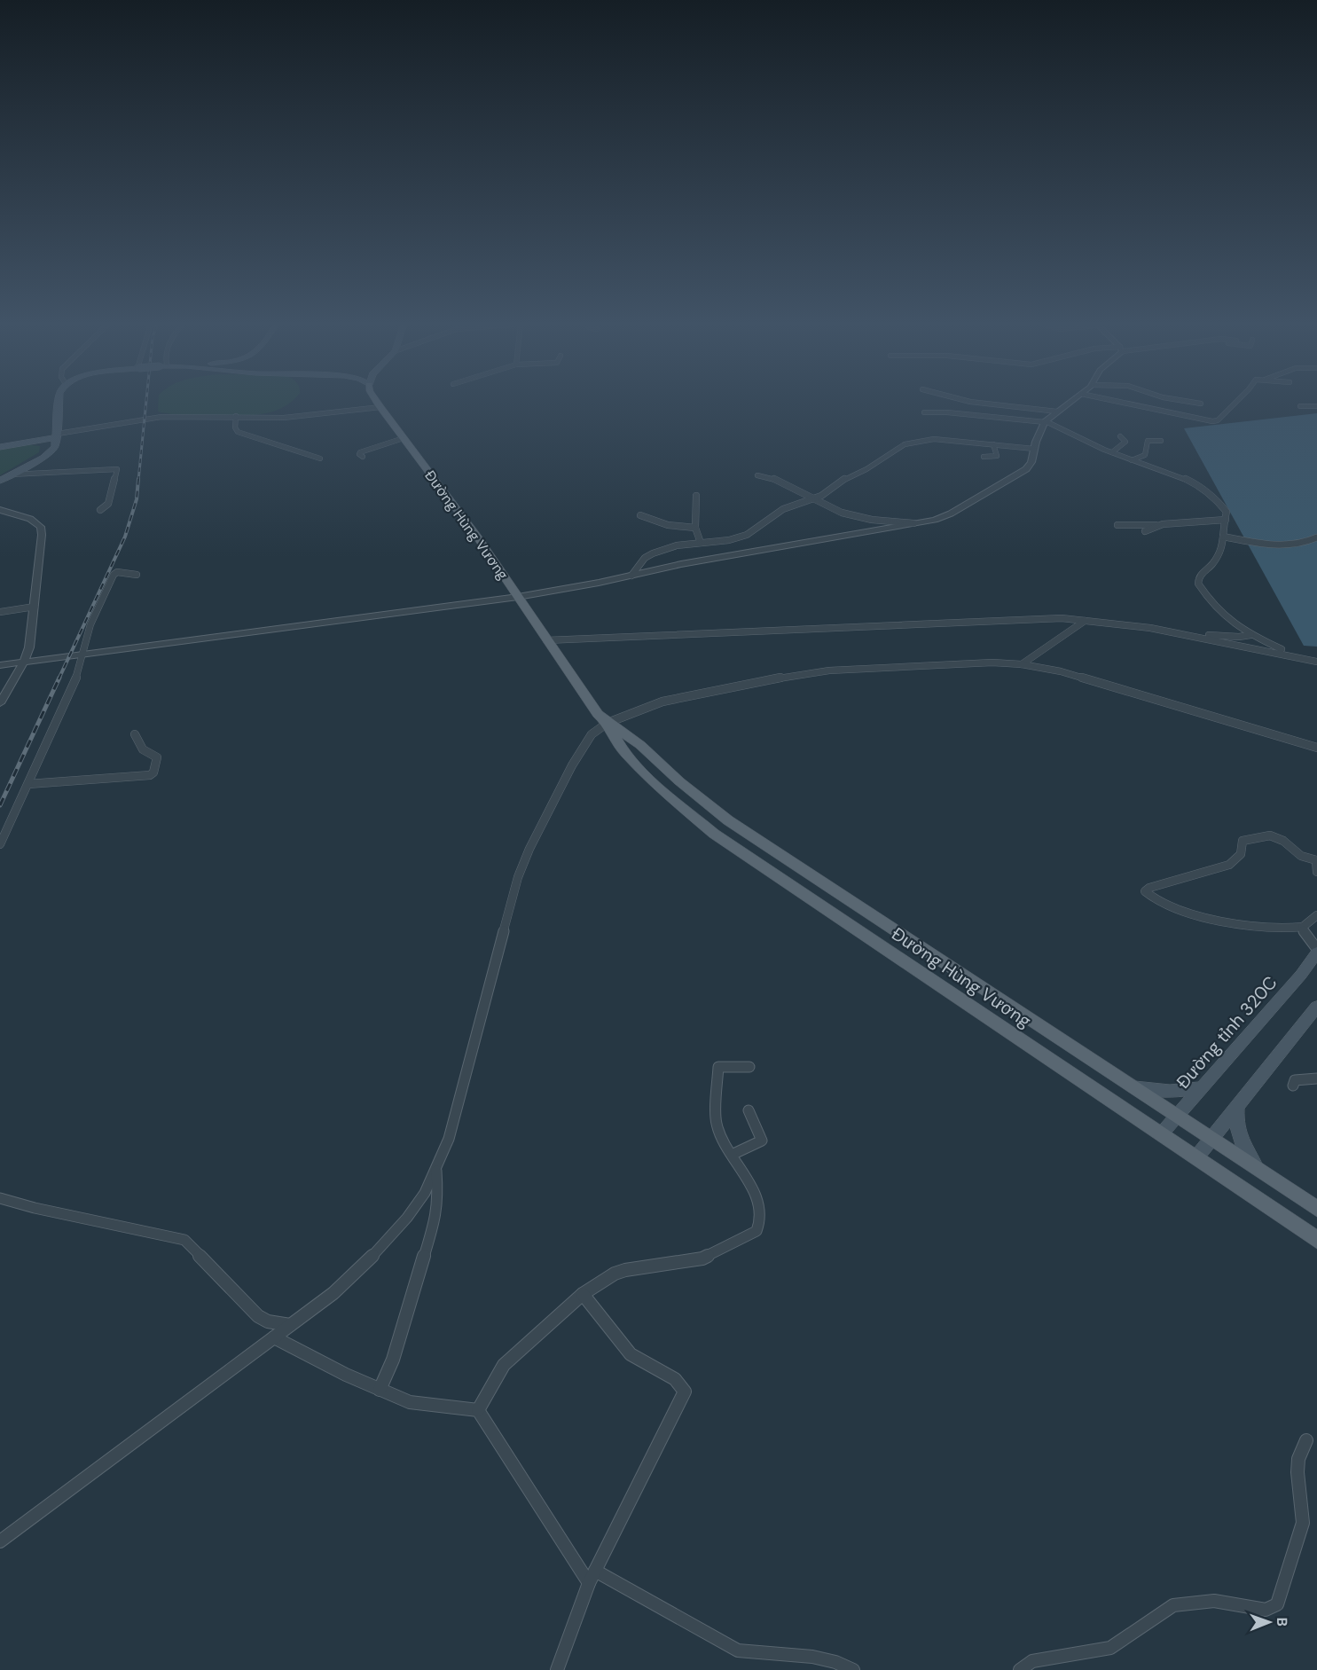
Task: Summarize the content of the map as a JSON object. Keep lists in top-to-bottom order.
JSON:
{
  "streets": {
    "main road": ["Đường Hùng Vương", "Đường tỉnh 320C"]
  },
  "crossings": [
    ["Đường Hùng Vương", "Đường tỉnh 320C"]
  ],
  "north": "right"
}
